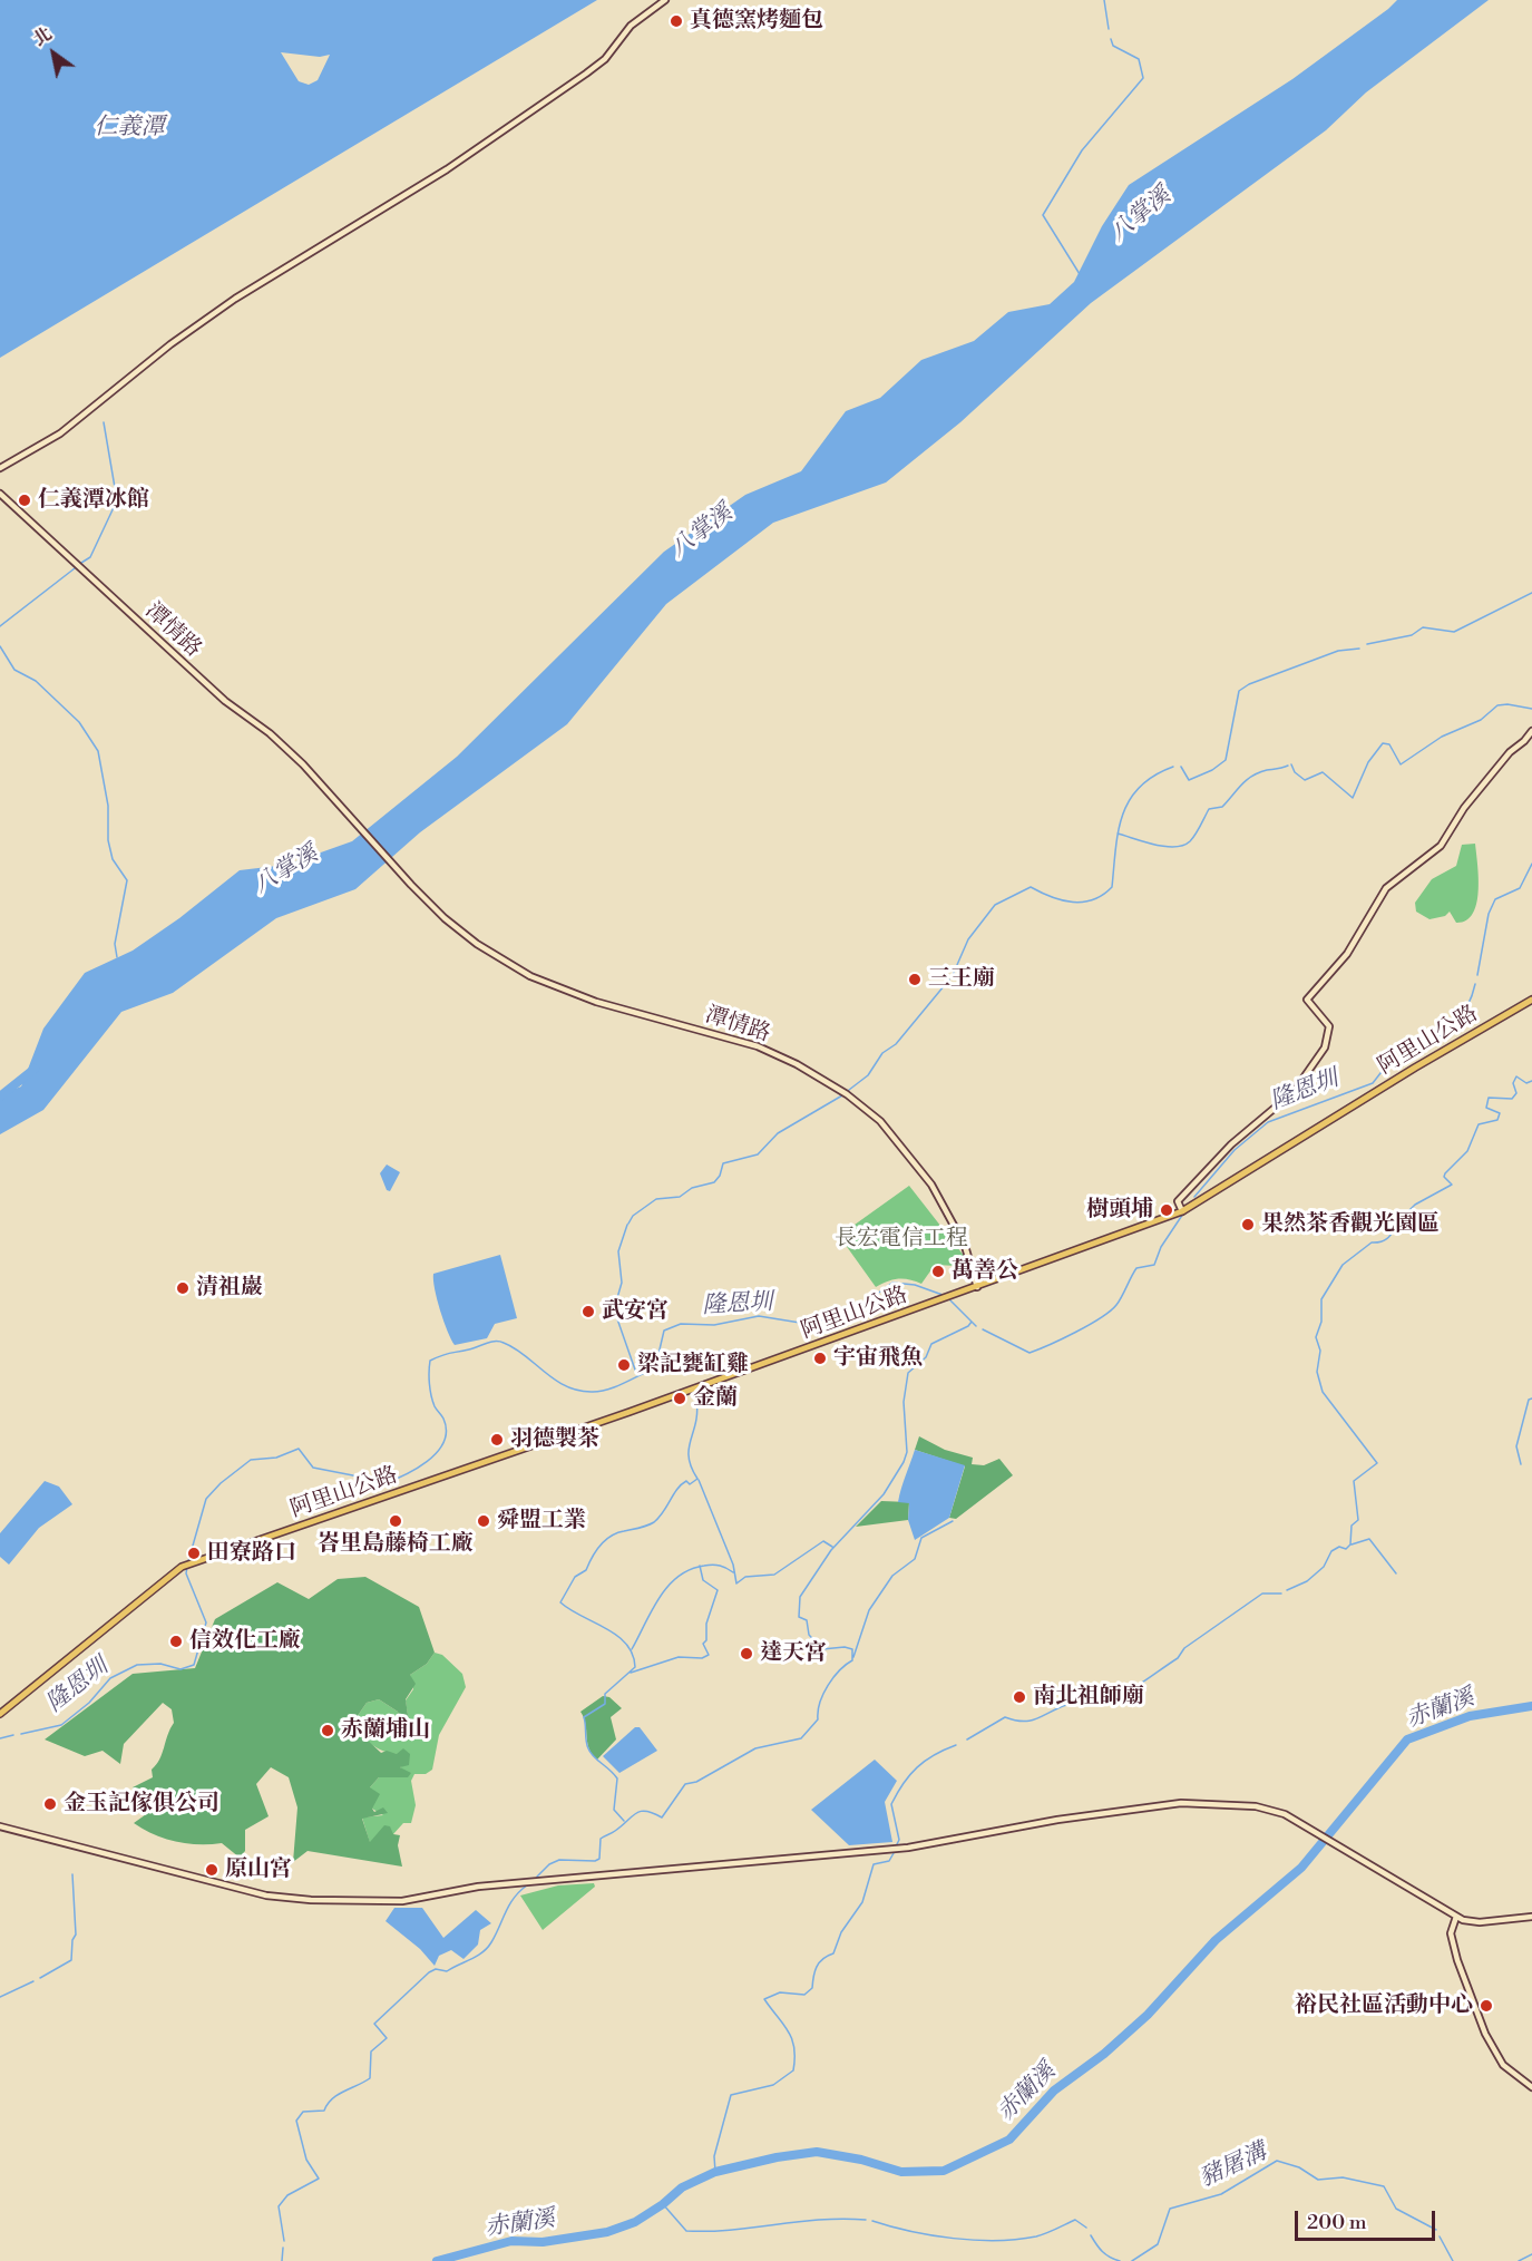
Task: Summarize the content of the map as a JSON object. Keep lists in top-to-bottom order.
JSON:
{
  "streets": {
    "main road": ["阿里山公路"],
    "street": ["潭情路"]
  },
  "crossings": [
    ["潭情路", "阿里山公路"]
  ],
  "water": [
    "仁義潭",
    "八掌溪",
    "隆恩圳",
    "赤蘭溪",
    "豬屠溝"
  ],
  "parks": ["長宏電信工程"],
  "places": [
    "真德窯烤麵包",
    "仁義潭冰館",
    "三王廟",
    "樹頭埔",
    "果然茶香觀光園區",
    "萬善公",
    "清祖巖",
    "武安宮",
    "宇宙飛魚",
    "梁記甕缸雞",
    "金蘭",
    "羽德製茶",
    "峇里島藤椅工廠",
    "舜盟工業",
    "田寮路口",
    "信效化工廠",
    "達天宮",
    "南北祖師廟",
    "赤蘭埔山",
    "金玉記傢俱公司",
    "原山宮",
    "裕民社區活動中心"
  ],
  "scale_bar": "200 m",
  "north": "top left"
}
